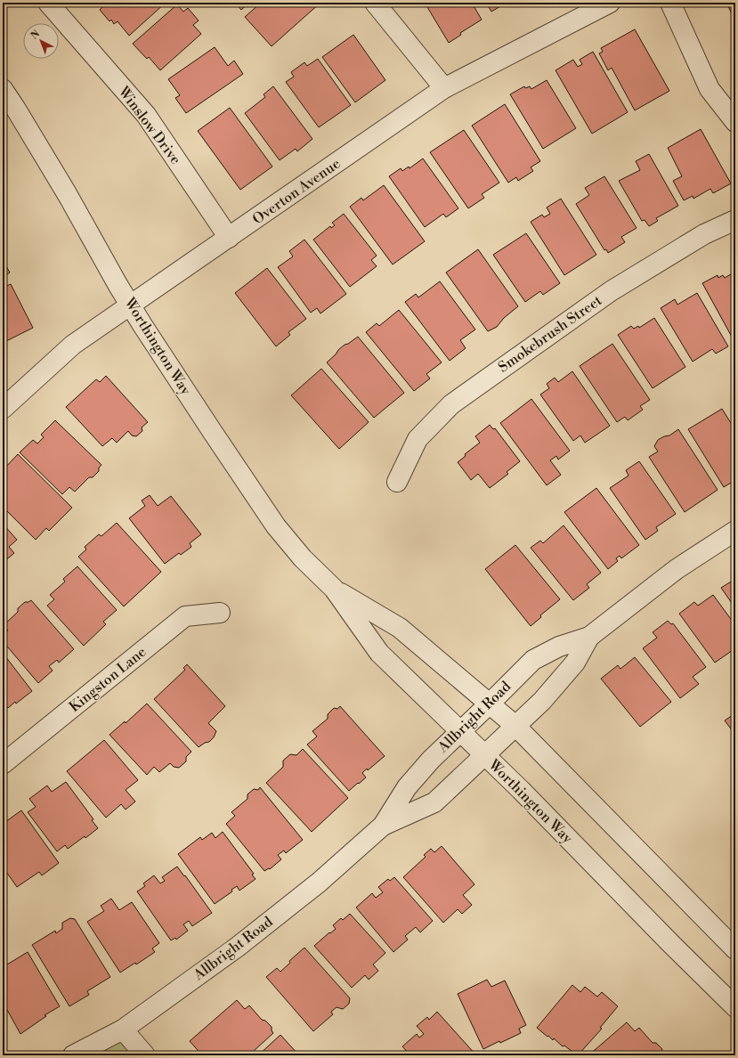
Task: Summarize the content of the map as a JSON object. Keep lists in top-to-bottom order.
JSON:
{
  "streets": {
    "street": [
      "Winslow Drive",
      "Overton Avenue",
      "Smokebrush Street",
      "Worthington Way",
      "Kingston Lane",
      "Allbright Road"
    ]
  },
  "crossings": [
    ["Winslow Drive", "Overton Avenue"],
    ["Overton Avenue", "Worthington Way"],
    ["Worthington Way", "Allbright Road"]
  ],
  "north": "top left"
}
